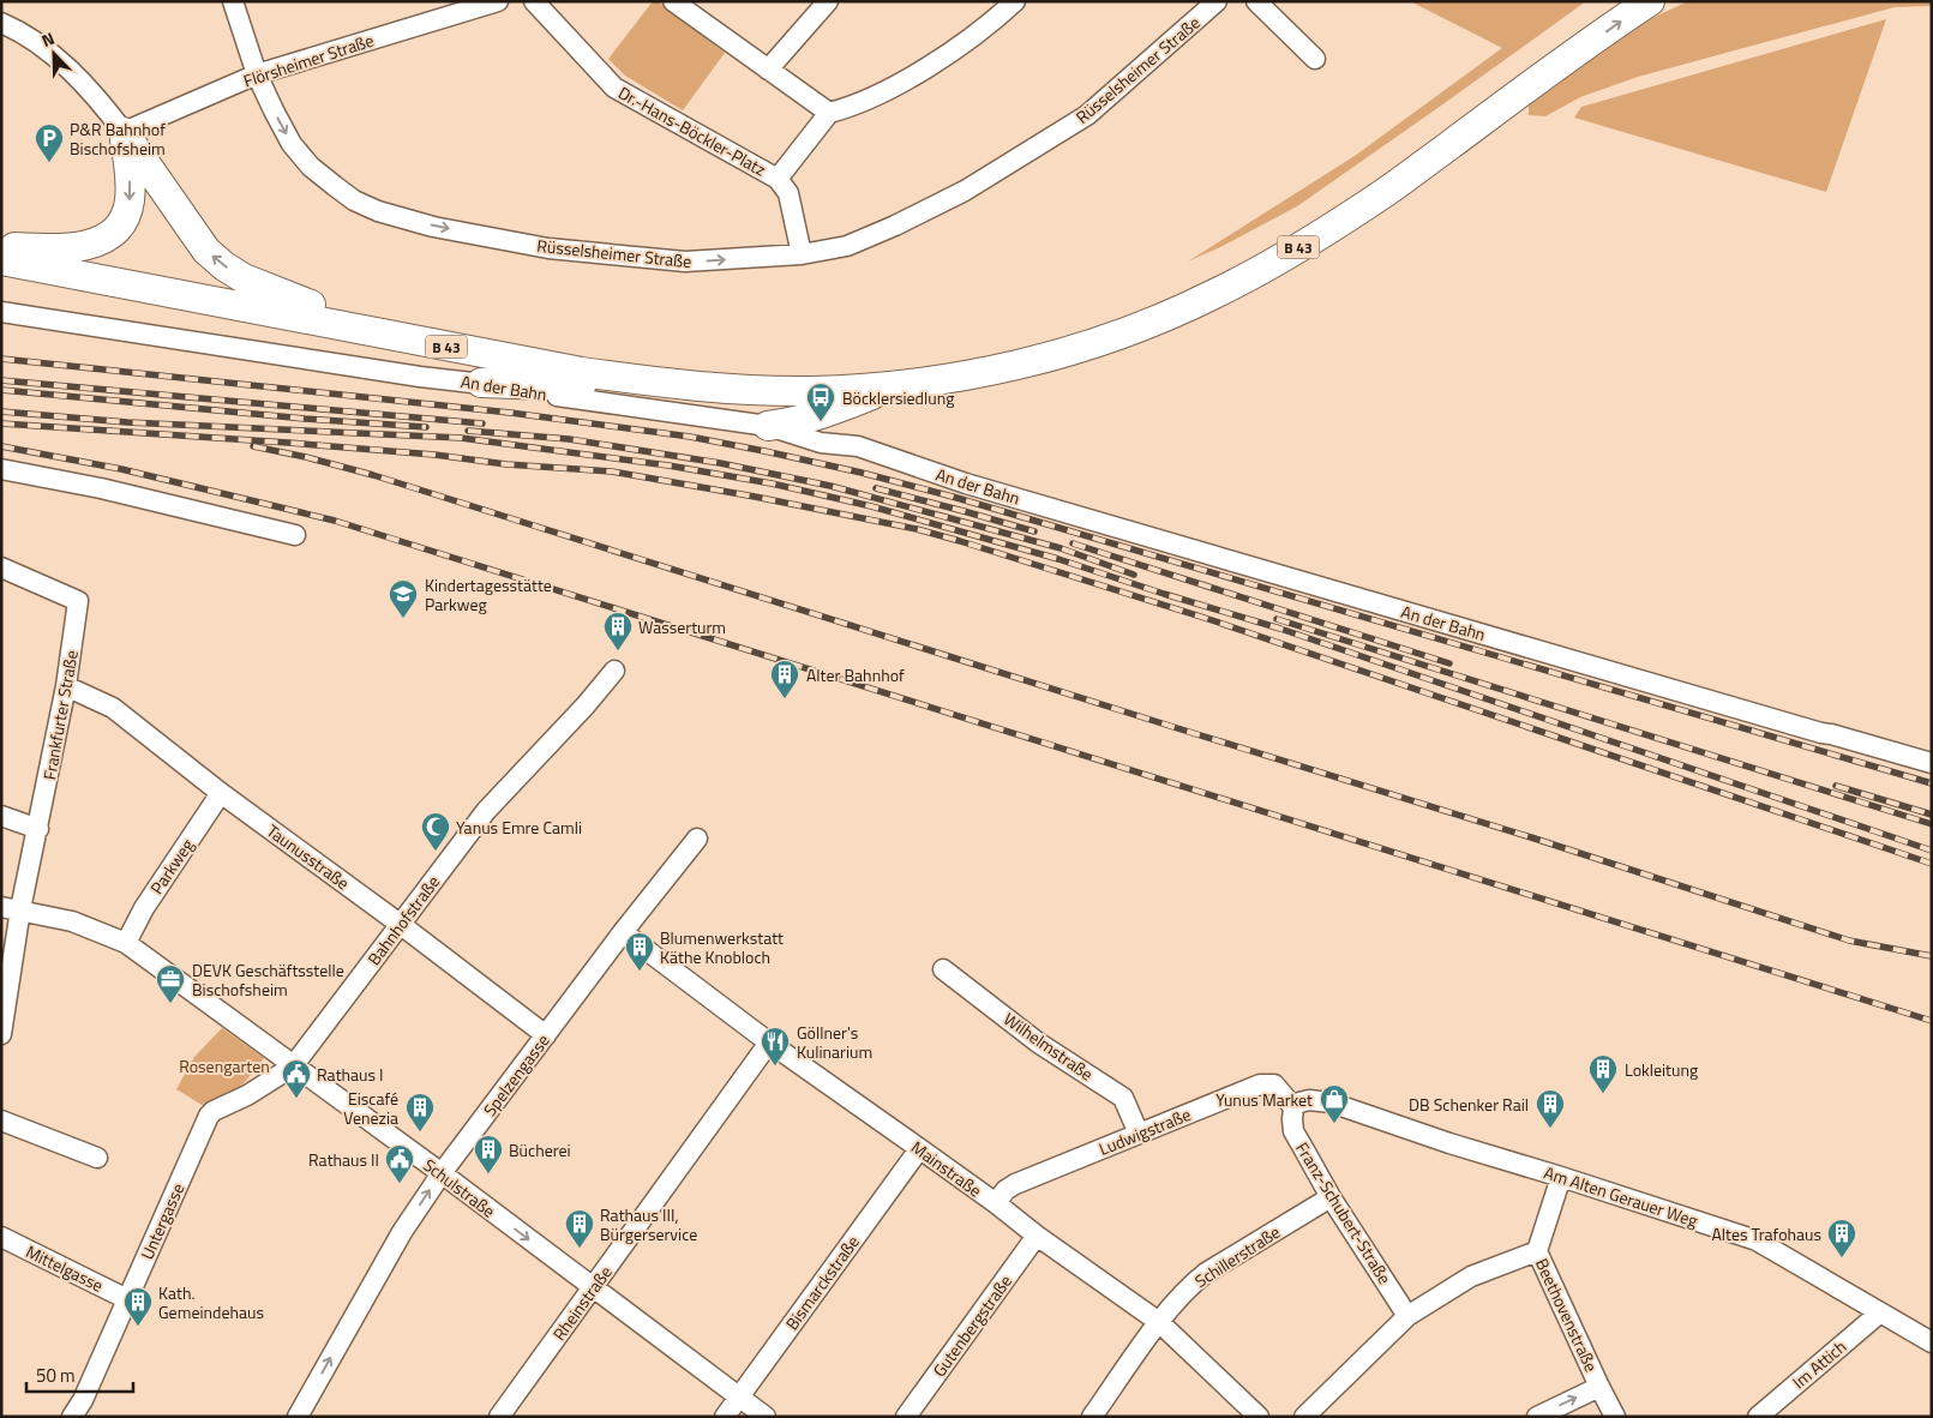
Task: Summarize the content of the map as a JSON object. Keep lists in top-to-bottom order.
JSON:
{
  "streets": {
    "highway": ["B 43"],
    "street": [
      "Flörsheimer Straße",
      "Rüsselsheimer Straße",
      "Dr.-Hans-Böckler-Platz",
      "An der Bahn",
      "Frankfurter Straße",
      "Taunusstraße",
      "Parkweg",
      "Bahnhofstraße",
      "Wilhelmstraße",
      "Spelzengasse",
      "Ludwigstraße",
      "Mainstraße",
      "Schulstraße",
      "Am Alten Gerauer Weg",
      "Franz-Schubert-Straße",
      "Untergasse",
      "Schillerstraße",
      "Mittelgasse",
      "Bismarckstraße",
      "Rheinstraße",
      "Beethovenstraße",
      "Gutenbergstraße",
      "Im Attich"
    ]
  },
  "crossings": [
    ["Flörsheimer Straße", "Rüsselsheimer Straße"],
    ["Rüsselsheimer Straße", "Dr.-Hans-Böckler-Platz"],
    ["Frankfurter Straße", "Taunusstraße"],
    ["Frankfurter Straße", "Schulstraße"],
    ["Taunusstraße", "Parkweg"],
    ["Taunusstraße", "Bahnhofstraße"],
    ["Taunusstraße", "Spelzengasse"],
    ["Parkweg", "Schulstraße"],
    ["Bahnhofstraße", "Schulstraße"],
    ["Bahnhofstraße", "Untergasse"],
    ["Wilhelmstraße", "Ludwigstraße"],
    ["Spelzengasse", "Mainstraße"],
    ["Spelzengasse", "Schulstraße"],
    ["Ludwigstraße", "Mainstraße"],
    ["Ludwigstraße", "Am Alten Gerauer Weg"],
    ["Ludwigstraße", "Franz-Schubert-Straße"],
    ["Mainstraße", "Schillerstraße"],
    ["Mainstraße", "Bismarckstraße"],
    ["Mainstraße", "Rheinstraße"],
    ["Mainstraße", "Gutenbergstraße"],
    ["Schulstraße", "Untergasse"],
    ["Schulstraße", "Bismarckstraße"],
    ["Schulstraße", "Rheinstraße"],
    ["Am Alten Gerauer Weg", "Franz-Schubert-Straße"],
    ["Am Alten Gerauer Weg", "Beethovenstraße"],
    ["Am Alten Gerauer Weg", "Im Attich"],
    ["Franz-Schubert-Straße", "Schillerstraße"],
    ["Untergasse", "Mittelgasse"]
  ],
  "one_way": ["Rüsselsheimer Straße", "Spelzengasse"],
  "parks": ["Rosengarten"],
  "places": {
    "parking": ["P&R Bahnhof Bischofsheim"],
    "bus stop": ["Böcklersiedlung"],
    "school or university": ["Kindertagesstätte Parkweg"],
    "building": [
      "Wasserturm",
      "Alter Bahnhof",
      "Blumenwerkstatt Käthe Knobloch",
      "Lokleitung",
      "DB Schenker Rail",
      "Eiscafé Venezia",
      "Bücherei",
      "Rathaus III, Bürgerservice",
      "Altes Trafohaus",
      "Kath. Gemeindehaus"
    ],
    "mosque": ["Yanus Emre Camli"],
    "office": ["DEVK Geschäftsstelle Bischofsheim"],
    "restaurant": ["Göllner's Kulinarium"],
    "public building": ["Rathaus I", "Rathaus II"],
    "shop": ["Yunus Market"]
  },
  "scale_bar": "50 m",
  "north": "top left"
}
